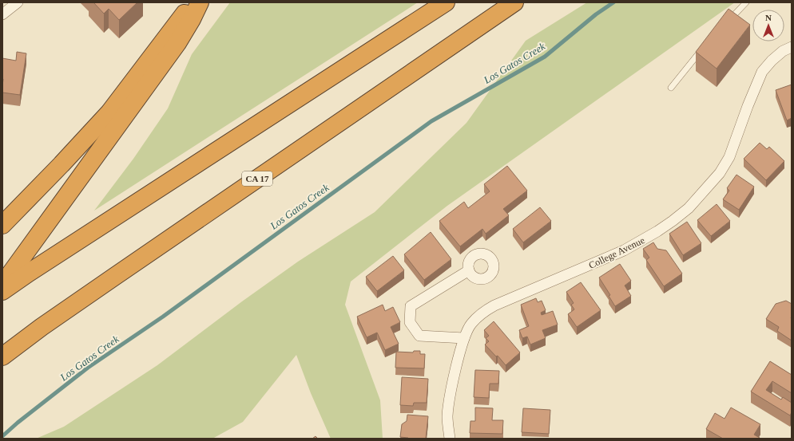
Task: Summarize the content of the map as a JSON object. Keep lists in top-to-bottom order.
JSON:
{
  "streets": {
    "highway": ["CA 17"],
    "street": ["College Avenue"]
  },
  "water": ["Los Gatos Creek"],
  "north": "top"
}
